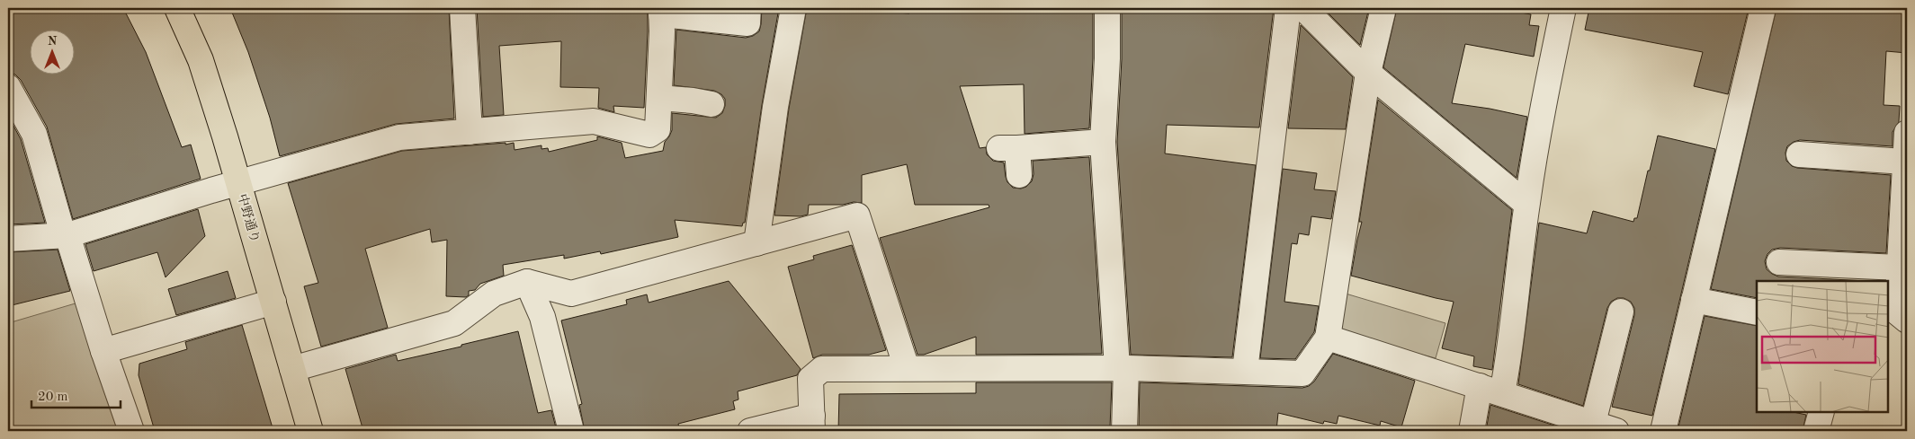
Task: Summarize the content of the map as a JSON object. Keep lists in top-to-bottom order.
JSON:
{
  "streets": {
    "main road": ["中野通り"]
  },
  "scale_bar": "20 m",
  "north": "top"
}
